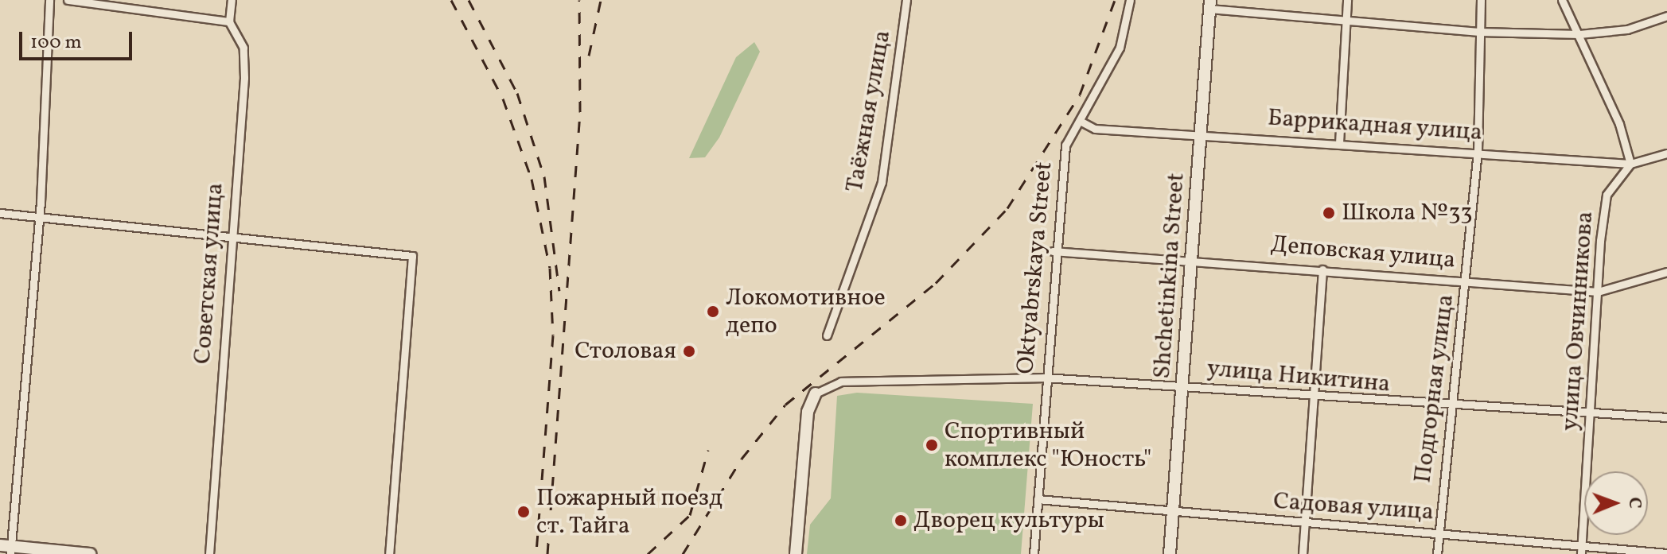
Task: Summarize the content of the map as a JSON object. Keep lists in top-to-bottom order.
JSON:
{
  "streets": {
    "street": [
      "Таёжная улица",
      "Баррикадная улица",
      "Деповская улица",
      "Oktyabrskaya Street",
      "Советская улица",
      "Shchetinkina Street",
      "улица Овчинникова",
      "улица Никитина",
      "Подгорная улица",
      "Садовая улица"
    ]
  },
  "crossings": [
    ["Баррикадная улица", "Oktyabrskaya Street"],
    ["Баррикадная улица", "Shchetinkina Street"],
    ["Баррикадная улица", "улица Овчинникова"],
    ["Баррикадная улица", "Подгорная улица"],
    ["Деповская улица", "Oktyabrskaya Street"],
    ["Деповская улица", "Shchetinkina Street"],
    ["Деповская улица", "улица Овчинникова"],
    ["Деповская улица", "Подгорная улица"],
    ["Oktyabrskaya Street", "улица Никитина"],
    ["Oktyabrskaya Street", "Садовая улица"],
    ["Shchetinkina Street", "улица Никитина"],
    ["Shchetinkina Street", "Садовая улица"],
    ["улица Овчинникова", "улица Никитина"],
    ["улица Овчинникова", "Садовая улица"],
    ["улица Никитина", "Подгорная улица"],
    ["Подгорная улица", "Садовая улица"]
  ],
  "places": [
    "Школа №33",
    "Локомотивное депо",
    "Столовая",
    "Спортивный комплекс \"Юность\"",
    "Пожарный поезд ст. Тайга",
    "Дворец культуры"
  ],
  "scale_bar": "100 m",
  "north": "right"
}
